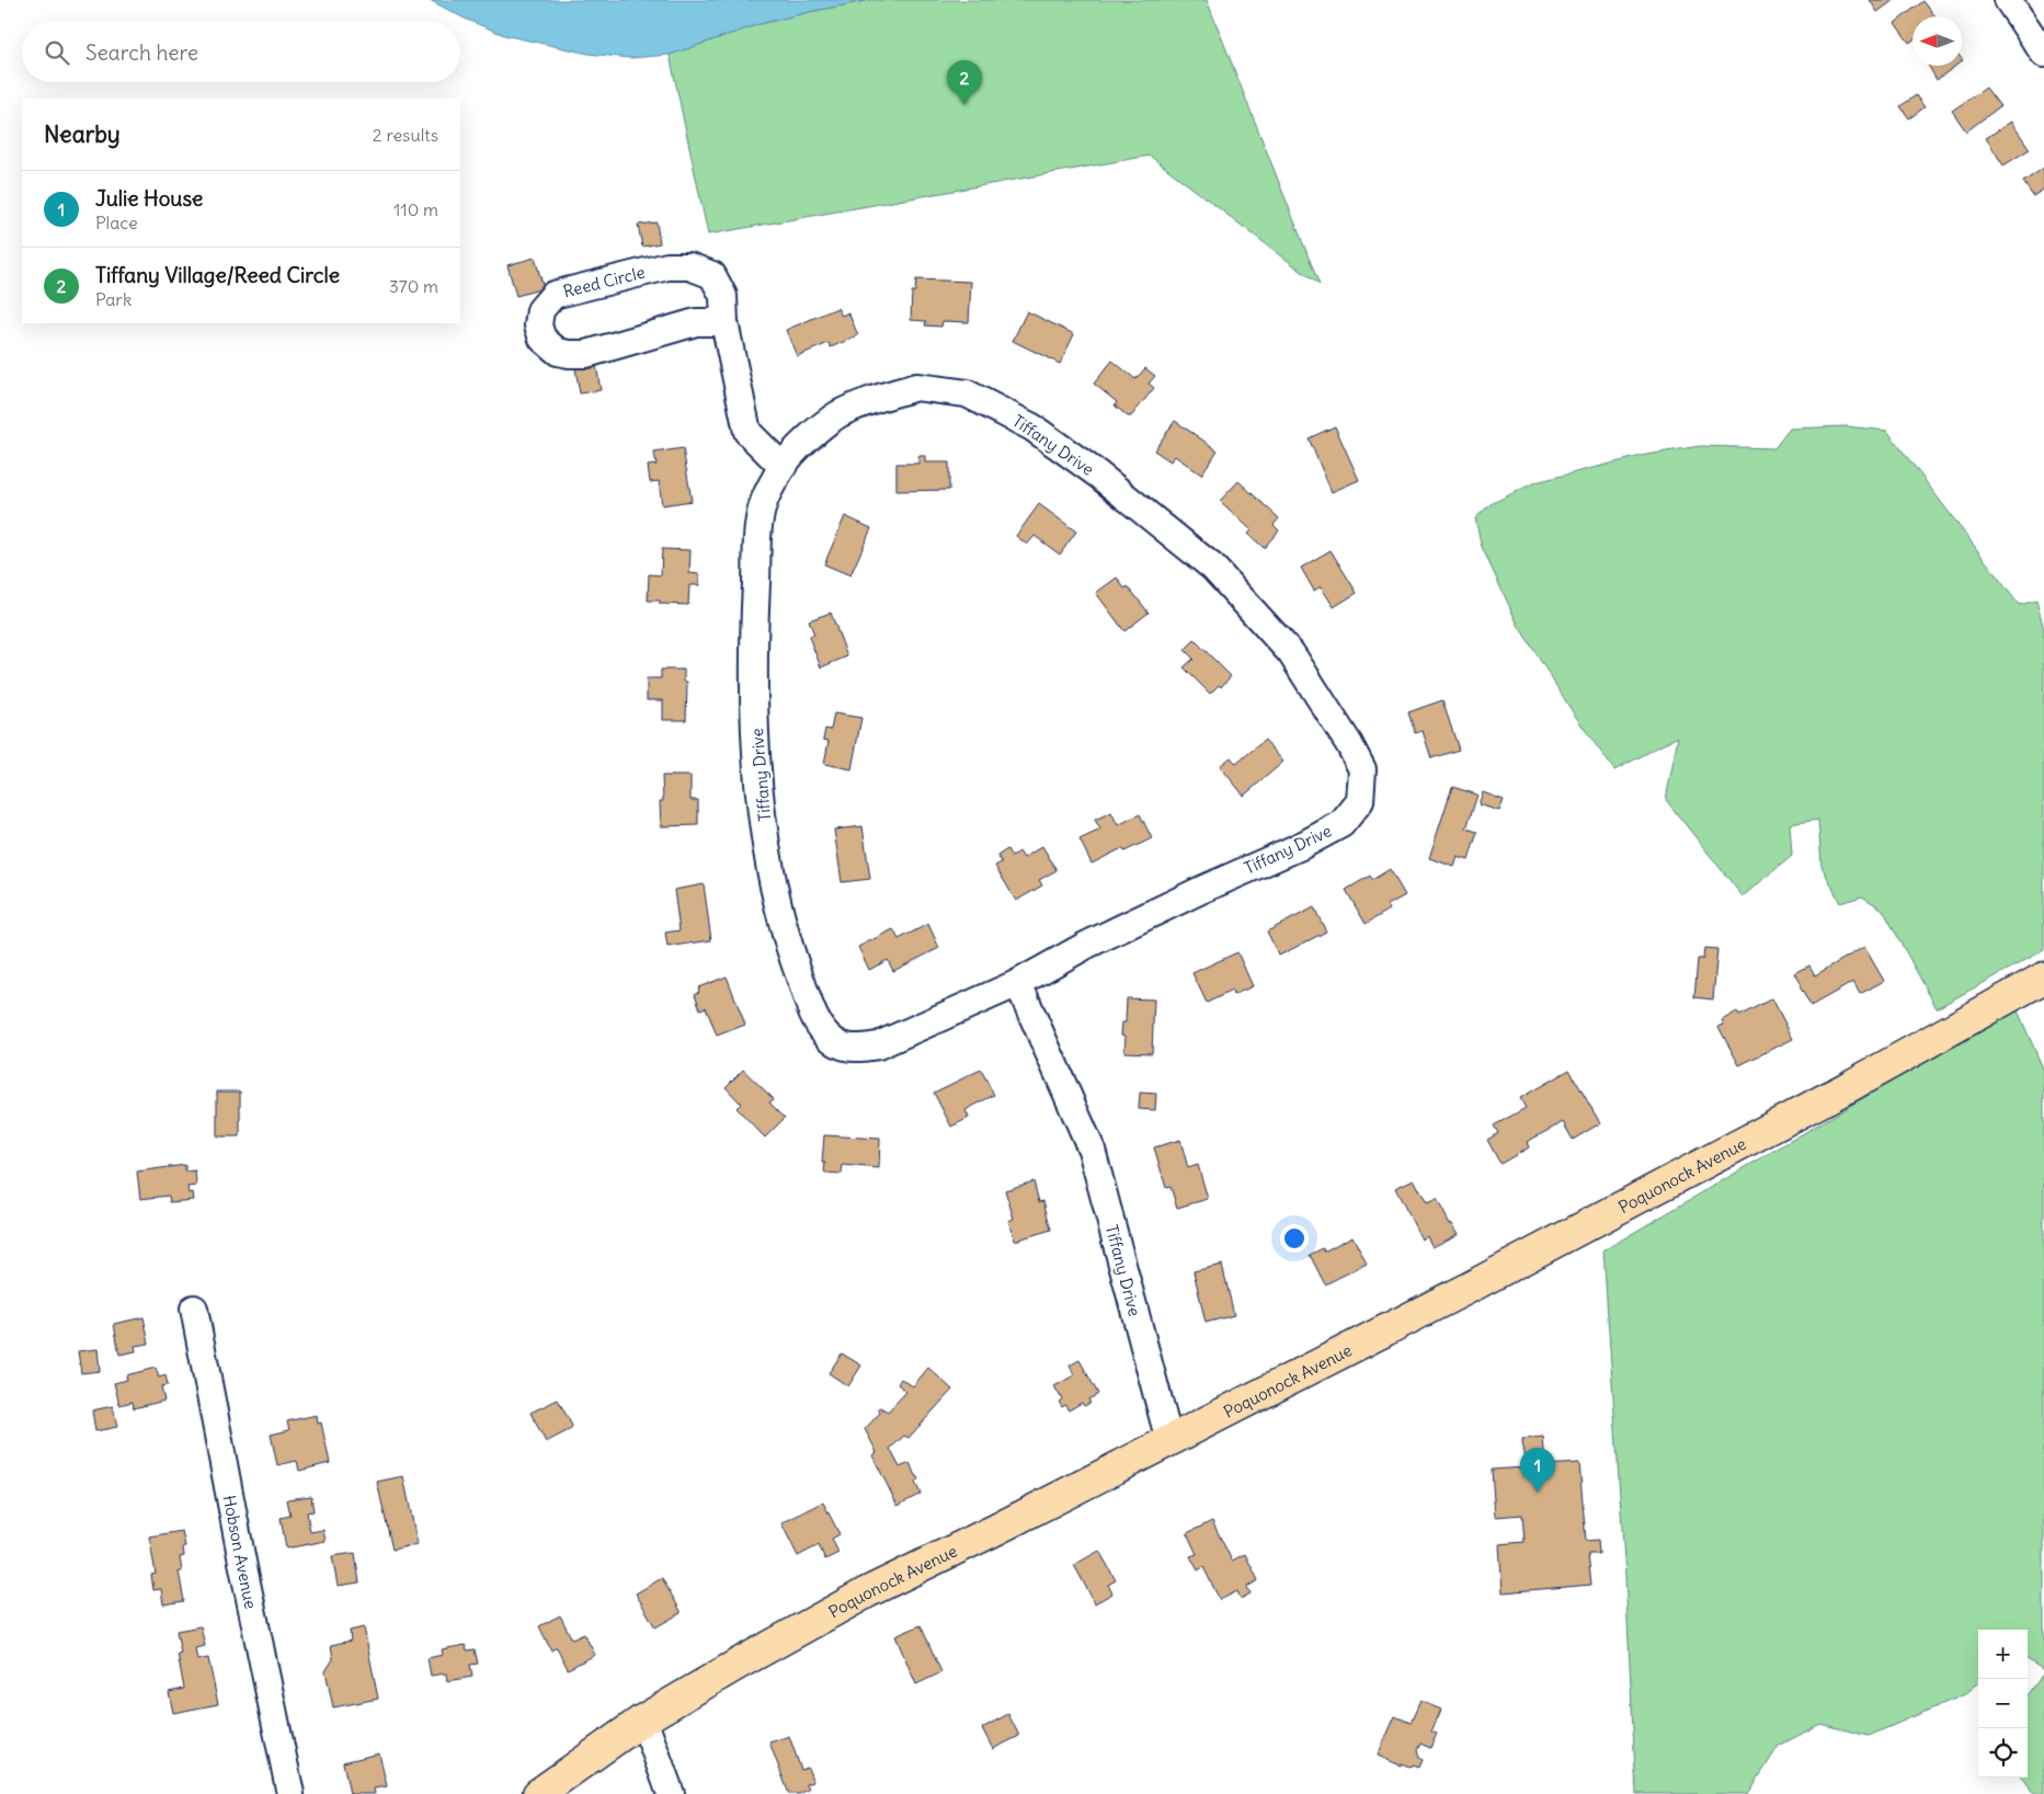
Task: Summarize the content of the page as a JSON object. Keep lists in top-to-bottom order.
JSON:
{
  "streets": {
    "main road": ["Poquonock Avenue"],
    "street": ["Reed Circle", "Tiffany Drive", "Hobson Avenue"]
  },
  "crossings": [
    ["Reed Circle", "Tiffany Drive"],
    ["Tiffany Drive", "Poquonock Avenue"]
  ],
  "north": "left",
  "page": {
    "search": "Search here",
    "pins": ["2", "1"],
    "heading": ["Nearby", "2 results"],
    "list": [
      {
        "mark": "1",
        "name": "Julie House",
        "note": "Place",
        "value": "110 m"
      },
      {
        "mark": "2",
        "name": "Tiffany Village/Reed Circle",
        "note": "Park",
        "value": "370 m"
      }
    ],
    "map_buttons": ["+", "−"]
  }
}
